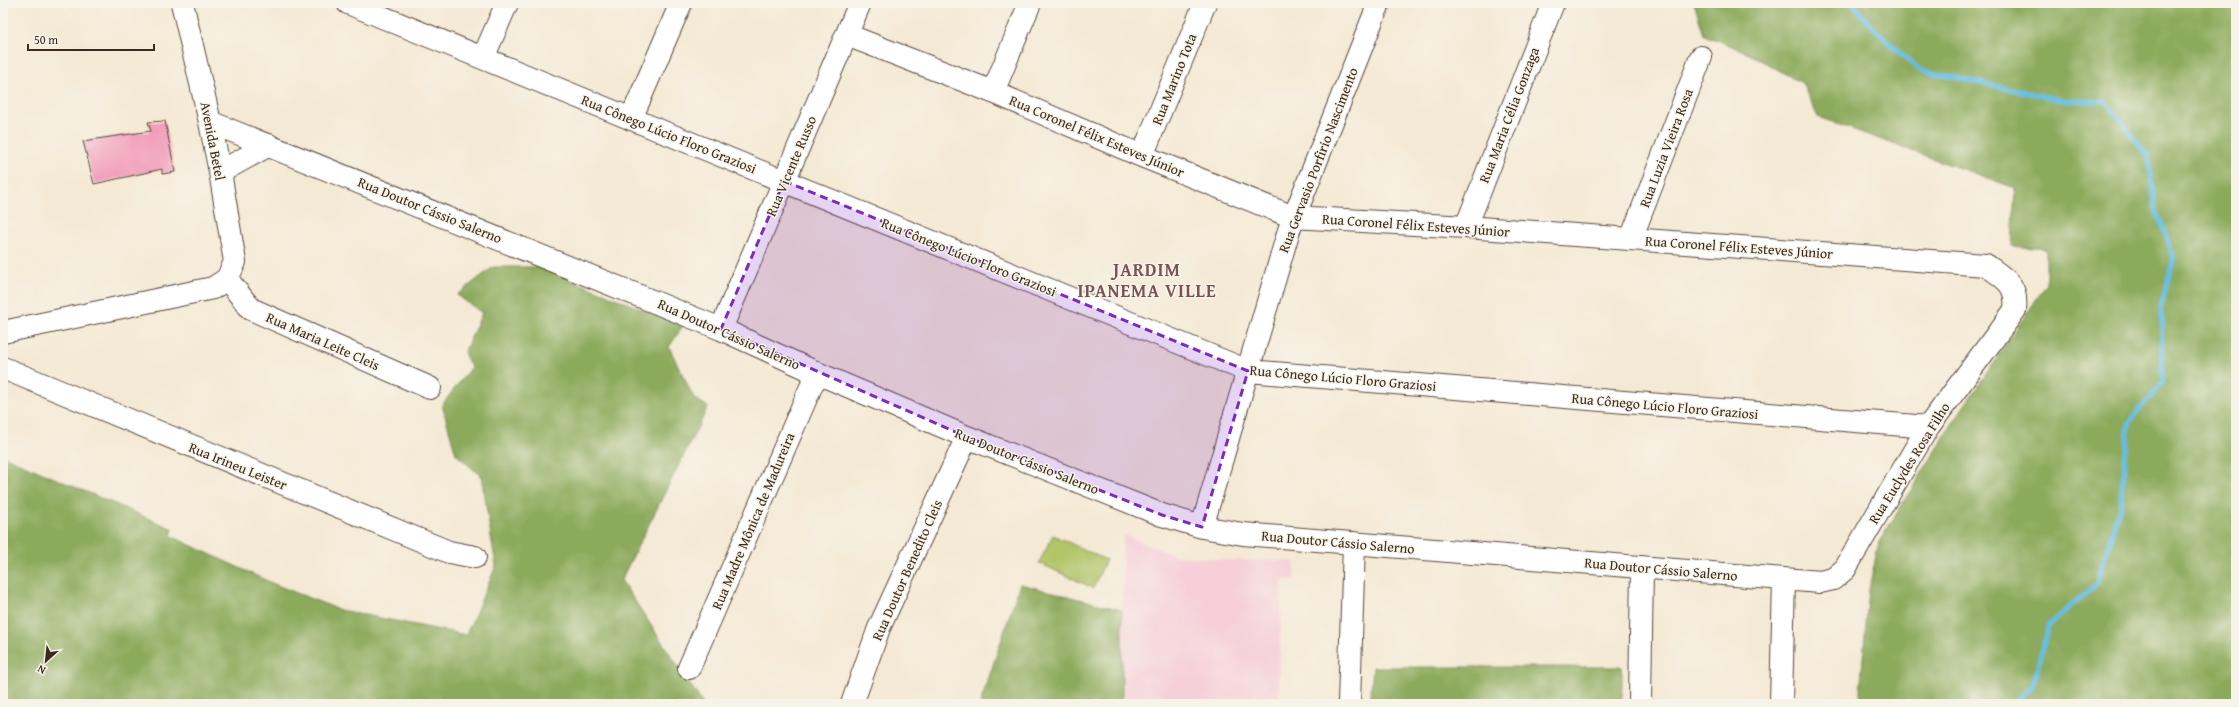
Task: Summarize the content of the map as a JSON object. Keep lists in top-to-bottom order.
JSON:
{
  "streets": {
    "street": [
      "Rua Marino Tota",
      "Rua Maria Célia Gonzaga",
      "Rua Cônego Lúcio Floro Graziosi",
      "Rua Coronel Félix Esteves Júnior",
      "Avenida Betel",
      "Rua Luzia Vieira Rosa",
      "Rua Gervasio Porfirio Nascimento",
      "Rua Vicente Russo",
      "Rua Doutor Cássio Salerno",
      "Rua Maria Leite Cleis",
      "Rua Euclydes Rosa Filho",
      "Rua Irineu Leister",
      "Rua Madre Mônica de Madureira",
      "Rua Doutor Benedito Cleis"
    ]
  },
  "crossings": [
    ["Rua Marino Tota", "Rua Coronel Félix Esteves Júnior"],
    ["Rua Maria Célia Gonzaga", "Rua Coronel Félix Esteves Júnior"],
    ["Rua Cônego Lúcio Floro Graziosi", "Rua Gervasio Porfirio Nascimento"],
    ["Rua Cônego Lúcio Floro Graziosi", "Rua Vicente Russo"],
    ["Rua Cônego Lúcio Floro Graziosi", "Rua Euclydes Rosa Filho"],
    ["Rua Coronel Félix Esteves Júnior", "Rua Luzia Vieira Rosa"],
    ["Rua Coronel Félix Esteves Júnior", "Rua Gervasio Porfirio Nascimento"],
    ["Rua Coronel Félix Esteves Júnior", "Rua Vicente Russo"],
    ["Rua Coronel Félix Esteves Júnior", "Rua Euclydes Rosa Filho"],
    ["Avenida Betel", "Rua Doutor Cássio Salerno"],
    ["Avenida Betel", "Rua Maria Leite Cleis"],
    ["Rua Gervasio Porfirio Nascimento", "Rua Doutor Cássio Salerno"],
    ["Rua Vicente Russo", "Rua Doutor Cássio Salerno"],
    ["Rua Doutor Cássio Salerno", "Rua Euclydes Rosa Filho"],
    ["Rua Doutor Cássio Salerno", "Rua Madre Mônica de Madureira"],
    ["Rua Doutor Cássio Salerno", "Rua Doutor Benedito Cleis"]
  ],
  "districts": ["JARDIM IPANEMA VILLE"],
  "scale_bar": "50 m",
  "north": "bottom left"
}
